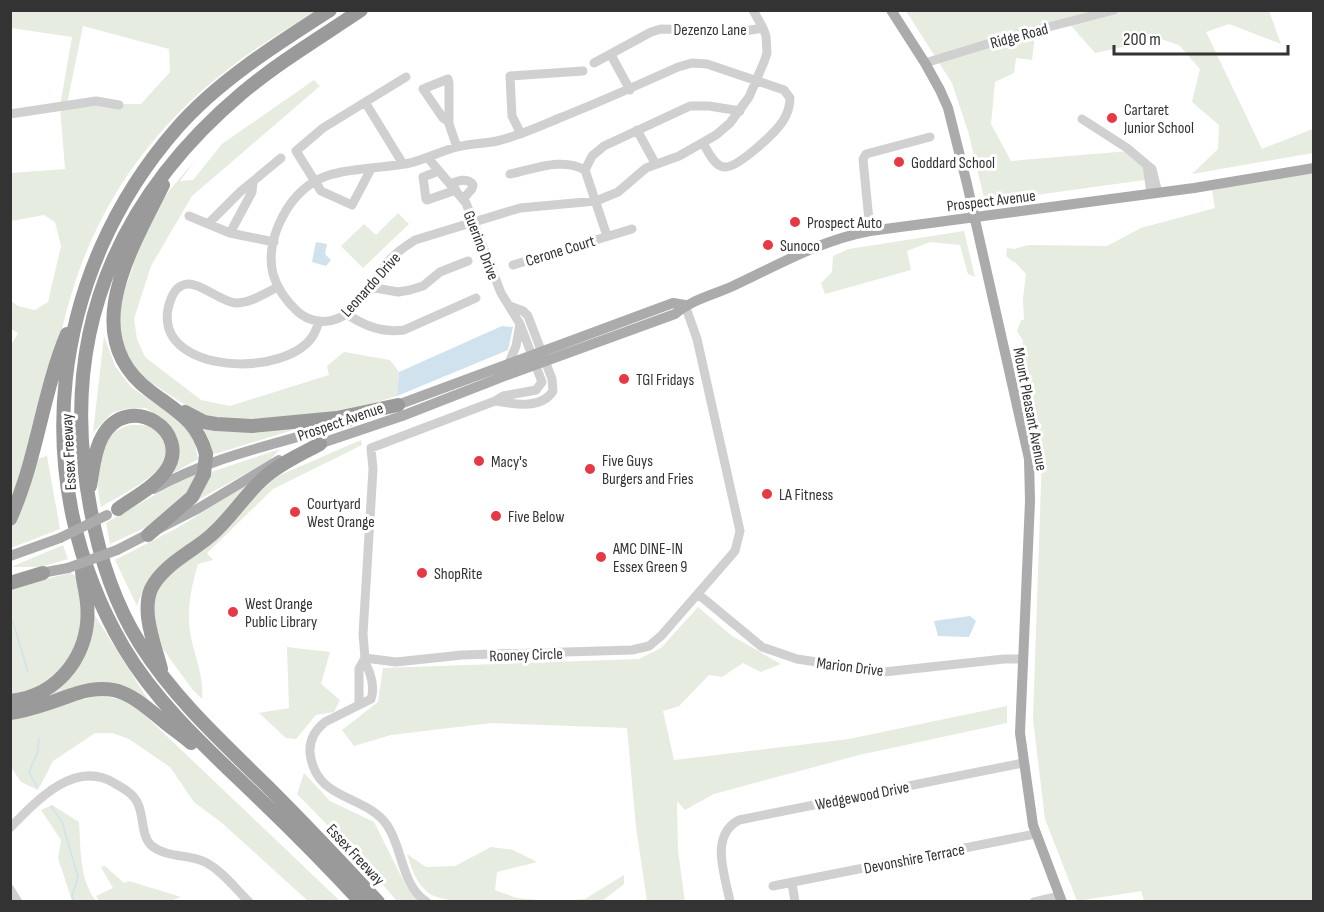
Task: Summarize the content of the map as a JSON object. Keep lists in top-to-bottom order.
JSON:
{
  "streets": {
    "highway": ["Essex Freeway"],
    "main road": ["Prospect Avenue", "Mount Pleasant Avenue"],
    "street": [
      "Dezenzo Lane",
      "Ridge Road",
      "Guerino Drive",
      "Cerone Court",
      "Leonardo Drive",
      "Rooney Circle",
      "Marion Drive",
      "Wedgewood Drive",
      "Devonshire Terrace"
    ]
  },
  "crossings": [
    ["Dezenzo Lane", "Leonardo Drive"],
    ["Ridge Road", "Mount Pleasant Avenue"],
    ["Prospect Avenue", "Guerino Drive"],
    ["Prospect Avenue", "Mount Pleasant Avenue"],
    ["Prospect Avenue", "Rooney Circle"],
    ["Guerino Drive", "Leonardo Drive"],
    ["Cerone Court", "Leonardo Drive"],
    ["Mount Pleasant Avenue", "Marion Drive"],
    ["Mount Pleasant Avenue", "Wedgewood Drive"],
    ["Mount Pleasant Avenue", "Devonshire Terrace"],
    ["Rooney Circle", "Marion Drive"]
  ],
  "places": [
    "Cartaret Junior School",
    "Goddard School",
    "Prospect Auto",
    "Sunoco",
    "TGI Fridays",
    "Macy's",
    "Five Guys Burgers and Fries",
    "LA Fitness",
    "Courtyard West Orange",
    "Five Below",
    "AMC DINE-IN Essex Green 9",
    "ShopRite",
    "West Orange Public Library"
  ],
  "scale_bar": "200 m"
}
